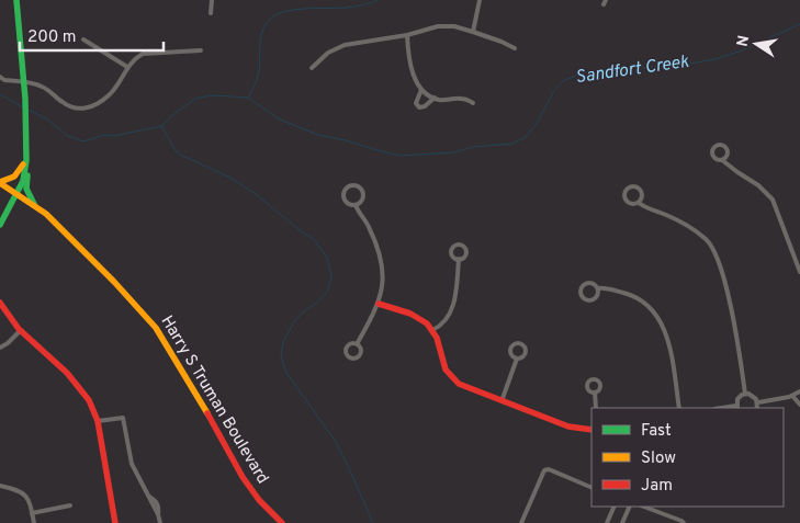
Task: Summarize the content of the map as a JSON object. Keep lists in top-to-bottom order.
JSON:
{
  "streets": {
    "street": ["Harry S Truman Boulevard"]
  },
  "water": ["Sandfort Creek"],
  "legend": ["Fast", "Slow", "Jam"],
  "scale_bar": "200 m",
  "north": "left"
}
